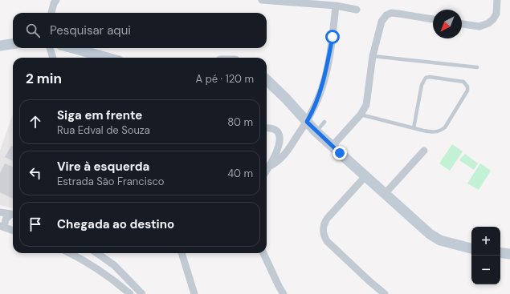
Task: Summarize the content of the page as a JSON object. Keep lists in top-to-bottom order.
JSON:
{
  "north": "bottom left",
  "page": {
    "search": "Pesquisar aqui",
    "heading": ["2 min", "A pé · 120 m"],
    "list": [
      ["Siga em frente", "Rua Edval de Souza", "80 m"],
      ["Vire à esquerda", "Estrada São Francisco", "40 m"],
      "Chegada ao destino"
    ],
    "map_buttons": ["+", "−"]
  }
}
